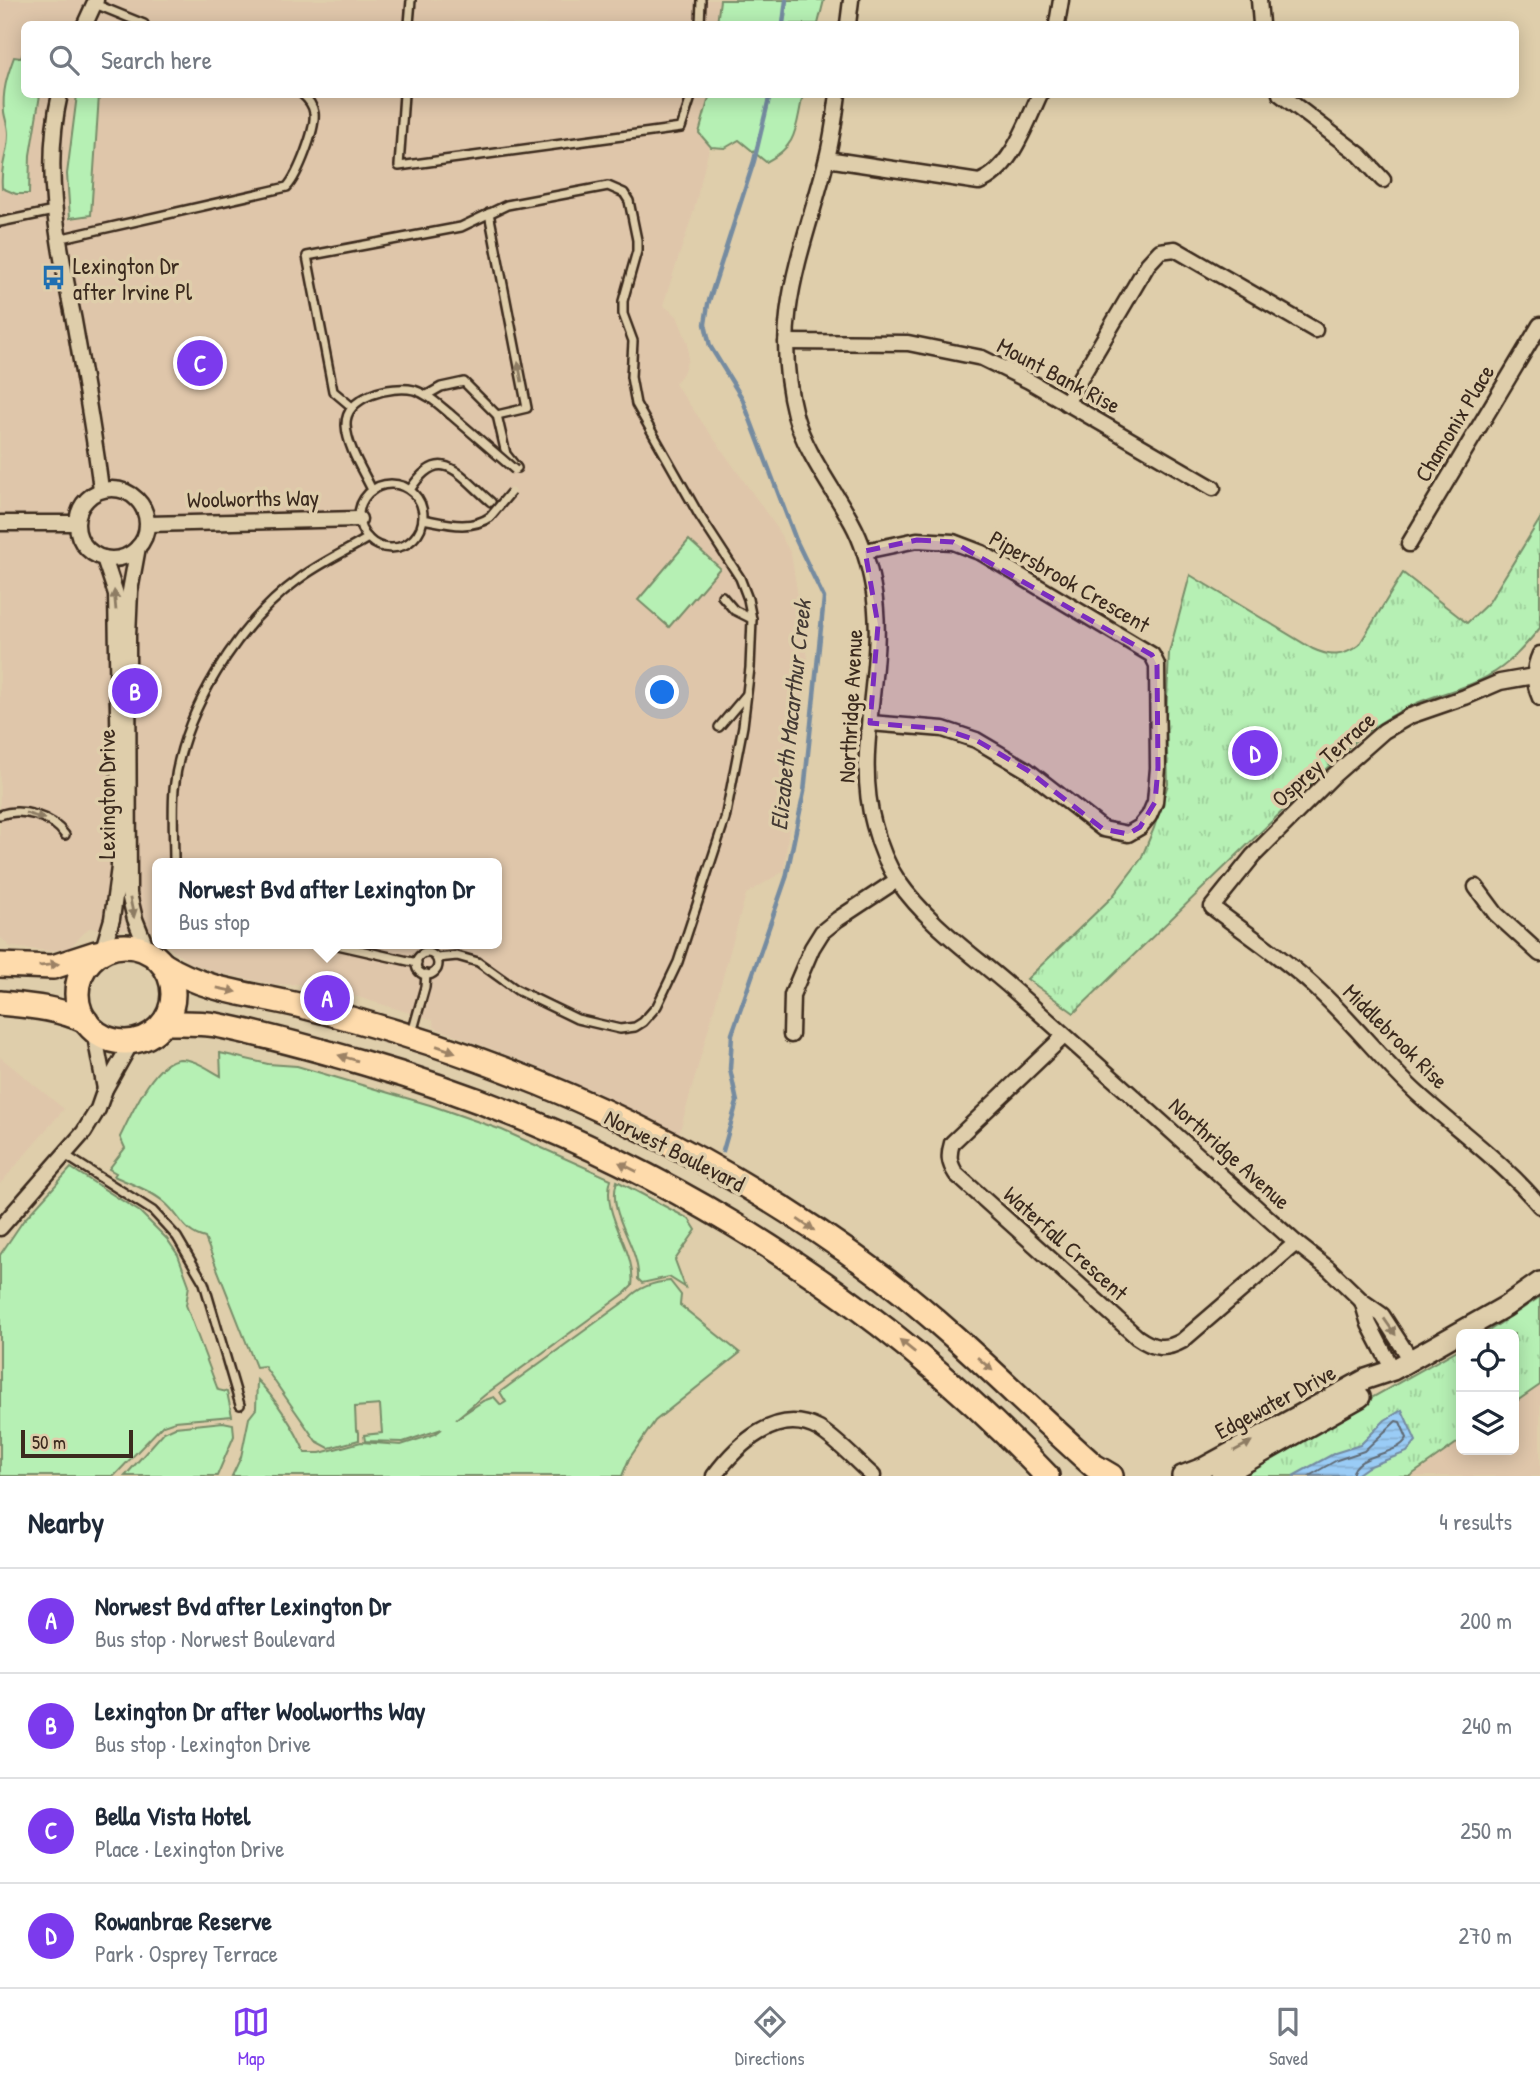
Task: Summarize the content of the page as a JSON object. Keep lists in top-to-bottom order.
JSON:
{
  "streets": {
    "main road": ["Norwest Boulevard"],
    "street": [
      "Mount Bank Rise",
      "Chamonix Place",
      "Woolworths Way",
      "Pipersbrook Crescent",
      "Northridge Avenue",
      "Osprey Terrace",
      "Lexington Drive",
      "Middlebrook Rise",
      "Waterfall Crescent",
      "Edgewater Drive"
    ]
  },
  "crossings": [
    ["Mount Bank Rise", "Northridge Avenue"],
    ["Woolworths Way", "Lexington Drive"],
    ["Pipersbrook Crescent", "Northridge Avenue"],
    ["Northridge Avenue", "Waterfall Crescent"],
    ["Northridge Avenue", "Edgewater Drive"],
    ["Osprey Terrace", "Middlebrook Rise"],
    ["Lexington Drive", "Norwest Boulevard"]
  ],
  "water": ["Elizabeth Macarthur Creek"],
  "places": {
    "bus stop": ["Lexington Dr after Irvine Pl"]
  },
  "scale_bar": "50 m",
  "page": {
    "search": "Search here",
    "pins": [
      "C",
      "B",
      "D",
      "A"
    ],
    "popup": ["Norwest Bvd after Lexington Dr", "Bus stop"],
    "scale": "50 m",
    "heading": ["Nearby", "4 results"],
    "list": [
      {
        "mark": "A",
        "name": "Norwest Bvd after Lexington Dr",
        "note": "Bus stop · Norwest Boulevard",
        "value": "200 m"
      },
      {
        "mark": "B",
        "name": "Lexington Dr after Woolworths Way",
        "note": "Bus stop · Lexington Drive",
        "value": "240 m"
      },
      {
        "mark": "C",
        "name": "Bella Vista Hotel",
        "note": "Place · Lexington Drive",
        "value": "250 m"
      },
      {
        "mark": "D",
        "name": "Rowanbrae Reserve",
        "note": "Park · Osprey Terrace",
        "value": "270 m"
      }
    ],
    "nav": ["Map", "Directions", "Saved"]
  }
}
